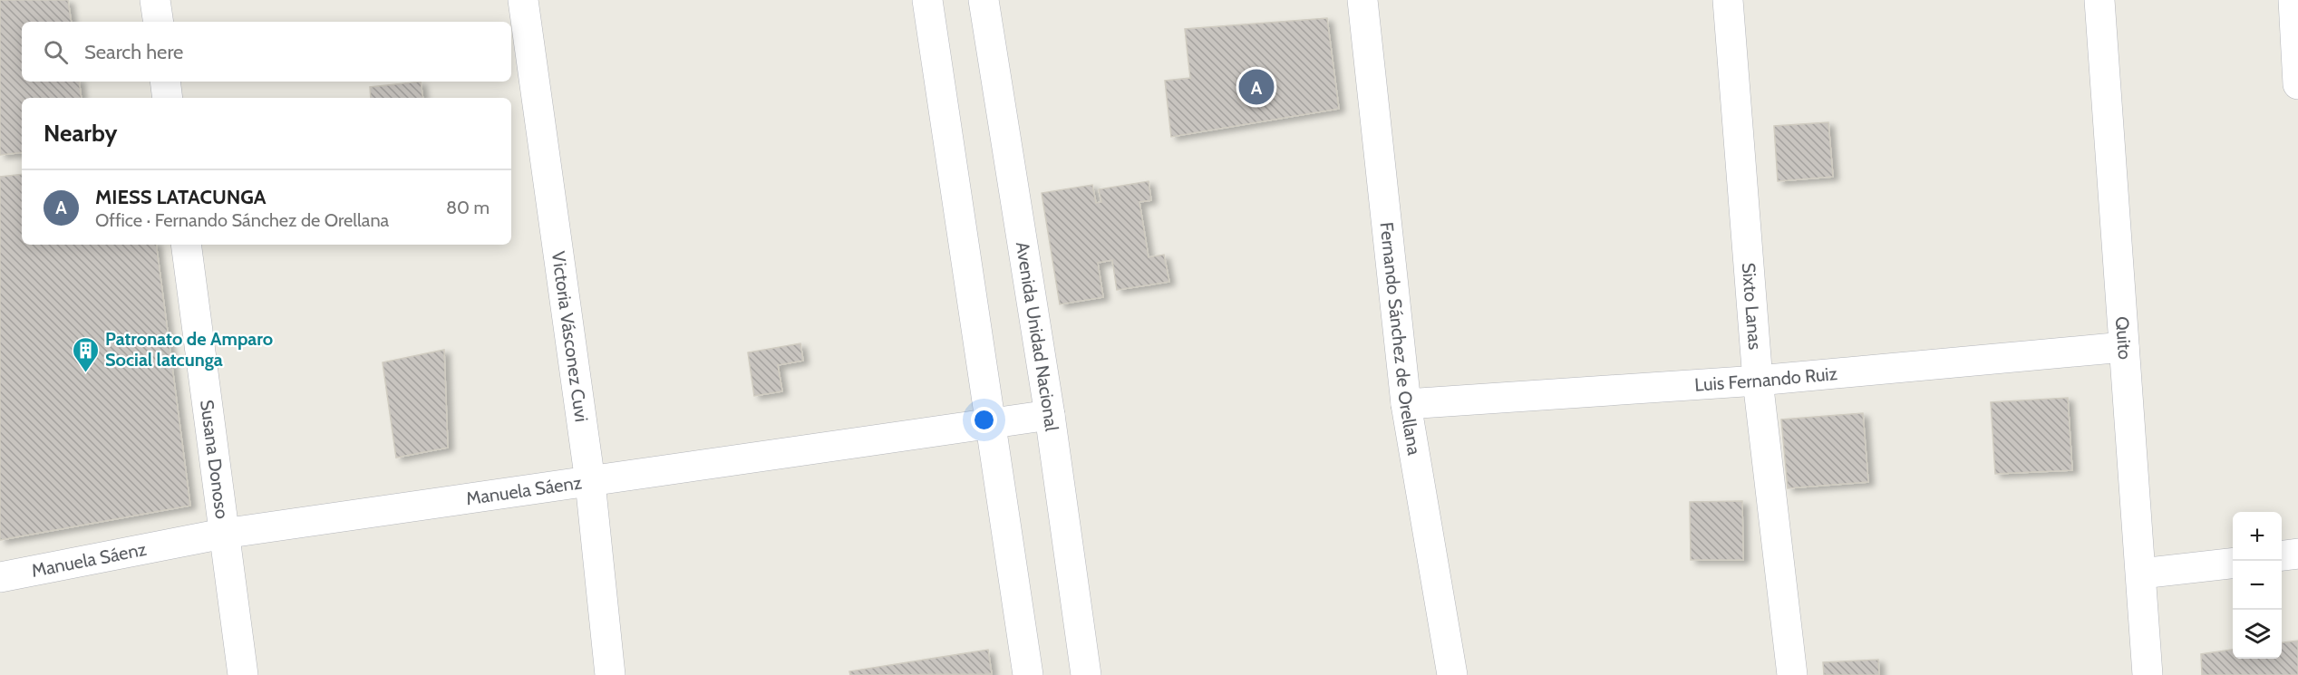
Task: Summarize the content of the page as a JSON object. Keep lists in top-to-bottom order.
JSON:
{
  "streets": {
    "street": [
      "Sixto Lanas",
      "Victoria Vásconez Cuvi",
      "Avenida Unidad Nacional",
      "Fernando Sánchez de Orellana",
      "Quito",
      "Luis Fernando Ruiz",
      "Susana Donoso",
      "Manuela Sáenz"
    ]
  },
  "crossings": [
    ["Sixto Lanas", "Luis Fernando Ruiz"],
    ["Victoria Vásconez Cuvi", "Manuela Sáenz"],
    ["Avenida Unidad Nacional", "Manuela Sáenz"],
    ["Fernando Sánchez de Orellana", "Luis Fernando Ruiz"],
    ["Quito", "Luis Fernando Ruiz"],
    ["Susana Donoso", "Manuela Sáenz"]
  ],
  "places": {
    "building": ["Patronato de Amparo Social latcunga"]
  },
  "page": {
    "search": "Search here",
    "pins": "A",
    "heading": "Nearby",
    "list": [
      {
        "mark": "A",
        "name": "MIESS LATACUNGA",
        "note": "Office · Fernando Sánchez de Orellana",
        "value": "80 m"
      }
    ],
    "map_buttons": ["+", "−"]
  }
}
